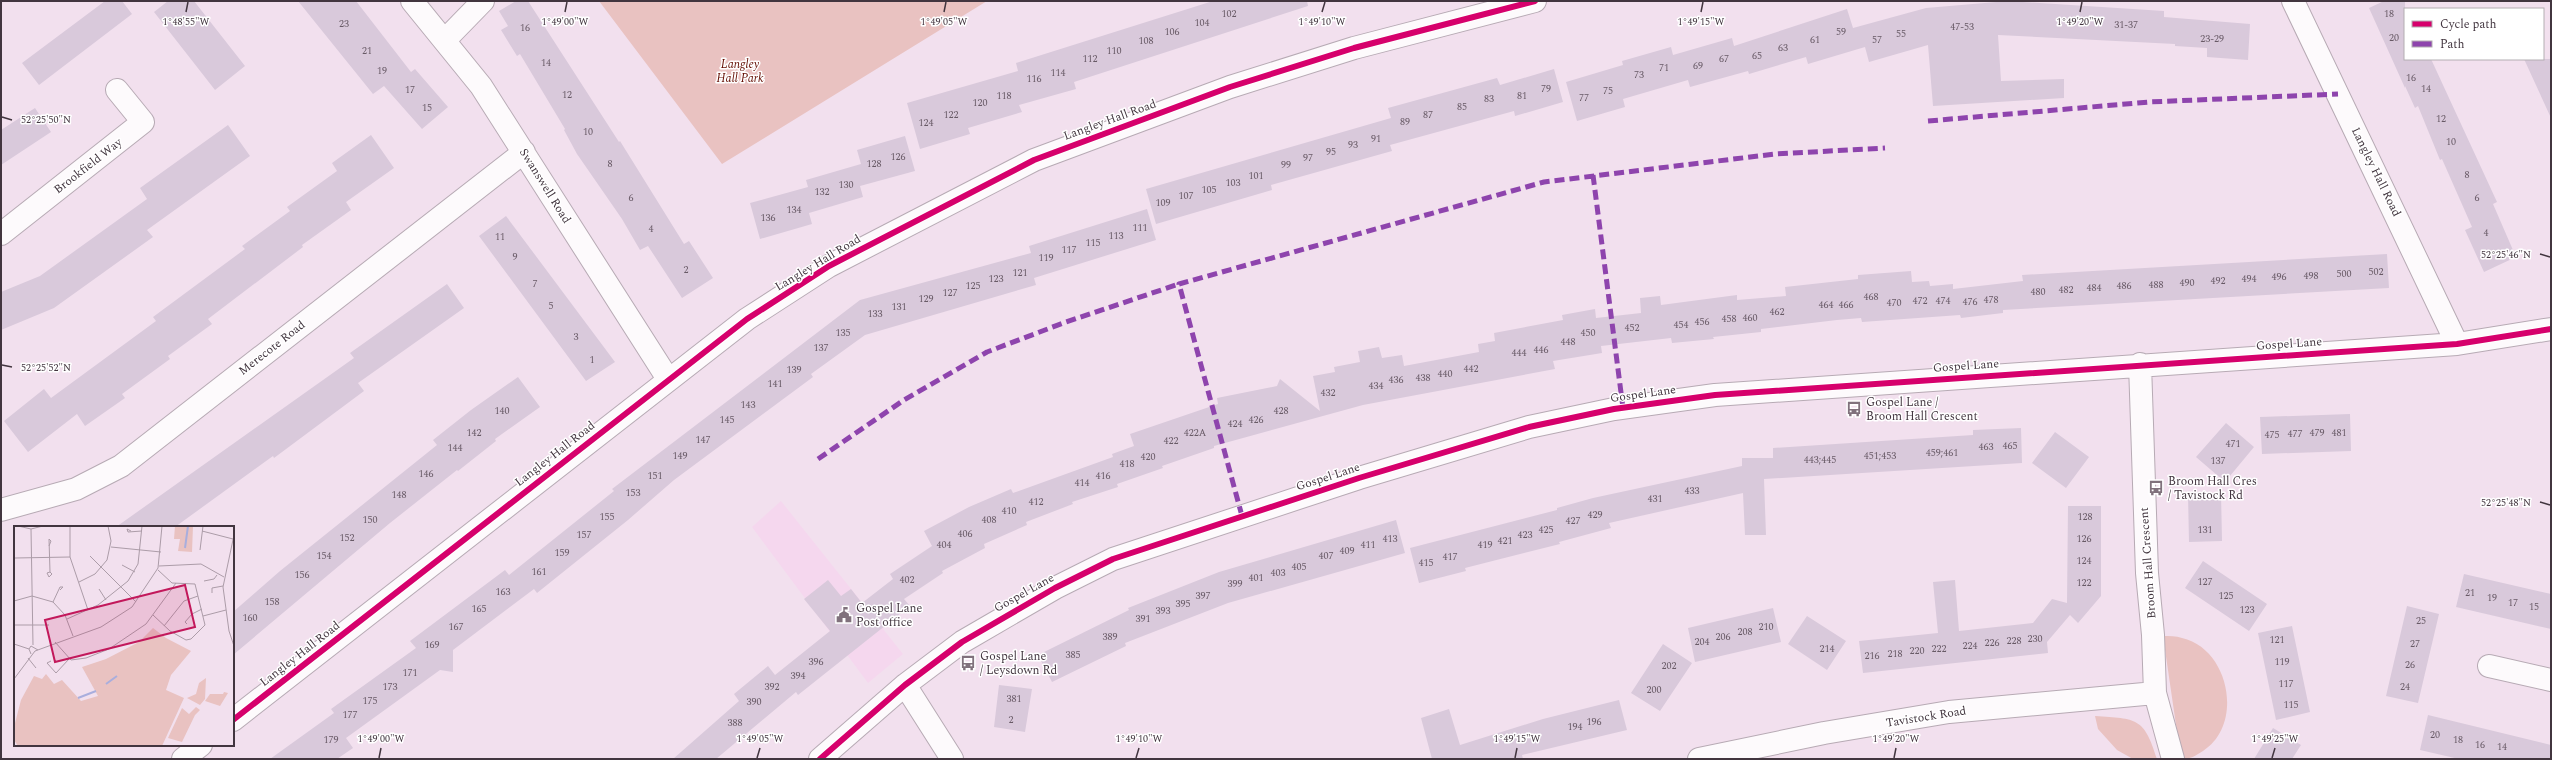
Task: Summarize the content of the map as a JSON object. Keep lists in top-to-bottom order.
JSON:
{
  "streets": {
    "street": [
      "Langley Hall Road",
      "Brookfield Way",
      "Swanswell Road",
      "Gospel Lane",
      "Merecote Road",
      "Broom Hall Crescent",
      "Tavistock Road"
    ]
  },
  "crossings": [
    ["Langley Hall Road", "Swanswell Road"],
    ["Langley Hall Road", "Gospel Lane"],
    ["Swanswell Road", "Merecote Road"],
    ["Gospel Lane", "Broom Hall Crescent"],
    ["Broom Hall Crescent", "Tavistock Road"]
  ],
  "parks": ["Langley Hall Park"],
  "places": {
    "bus stop": ["Gospel Lane / Broom Hall Crescent", "Broom Hall Cres / Tavistock Rd", "Gospel Lane / Leysdown Rd"],
    "public building": ["Gospel Lane Post office"]
  },
  "house_numbers": [
    "102",
    "18",
    "104",
    "23",
    "31-37",
    "47-53",
    "16",
    "106",
    "59",
    "55",
    "20",
    "23-29",
    "61",
    "57",
    "108",
    "63",
    "21",
    "110",
    "65",
    "112",
    "67",
    "14",
    "69",
    "71",
    "19",
    "114",
    "73",
    "16",
    "116",
    "79",
    "14",
    "17",
    "75",
    "12",
    "118",
    "81",
    "77",
    "83",
    "120",
    "85",
    "15",
    "122",
    "87",
    "12",
    "89",
    "124",
    "10",
    "91",
    "10",
    "93",
    "95",
    "126",
    "97",
    "8",
    "128",
    "99",
    "8",
    "101",
    "103",
    "130",
    "105",
    "132",
    "107",
    "6",
    "6",
    "109",
    "134",
    "136",
    "111",
    "4",
    "4",
    "113",
    "11",
    "115",
    "117",
    "9",
    "119",
    "2",
    "502",
    "121",
    "500",
    "498",
    "496",
    "123",
    "494",
    "492",
    "490",
    "7",
    "488",
    "125",
    "486",
    "484",
    "482",
    "480",
    "127",
    "468",
    "129",
    "478",
    "472",
    "474",
    "476",
    "470",
    "464",
    "466",
    "5",
    "131",
    "462",
    "133",
    "460",
    "458",
    "456",
    "454",
    "452",
    "135",
    "450",
    "3",
    "448",
    "137",
    "446",
    "444",
    "1",
    "442",
    "139",
    "440",
    "438",
    "436",
    "141",
    "434",
    "432",
    "143",
    "140",
    "428",
    "145",
    "426",
    "424",
    "142",
    "422A",
    "479",
    "481",
    "477",
    "475",
    "147",
    "422",
    "471",
    "465",
    "463",
    "144",
    "459;461",
    "149",
    "451;453",
    "420",
    "443;445",
    "137",
    "418",
    "146",
    "151",
    "416",
    "414",
    "433",
    "153",
    "148",
    "431",
    "412",
    "410",
    "429",
    "155",
    "128",
    "150",
    "408",
    "427",
    "425",
    "131",
    "406",
    "157",
    "423",
    "152",
    "413",
    "126",
    "421",
    "404",
    "411",
    "419",
    "409",
    "159",
    "154",
    "407",
    "417",
    "124",
    "415",
    "405",
    "161",
    "403",
    "156",
    "401",
    "402",
    "127",
    "122",
    "399",
    "163",
    "21",
    "397",
    "125",
    "19",
    "158",
    "17",
    "395",
    "15",
    "165",
    "123",
    "393",
    "160",
    "391",
    "25",
    "167",
    "210",
    "208",
    "389",
    "206",
    "230",
    "121",
    "228",
    "204",
    "226",
    "27",
    "169",
    "224",
    "214",
    "222",
    "220",
    "218",
    "385",
    "216",
    "396",
    "119",
    "26",
    "202",
    "171",
    "394",
    "117",
    "173",
    "392",
    "24",
    "200",
    "381",
    "175",
    "390",
    "115",
    "177",
    "2",
    "196",
    "388",
    "194",
    "20",
    "179",
    "18",
    "16",
    "14"
  ],
  "legend": ["Cycle path", "Path"],
  "coordinates": [
    "1°48'55\"W",
    "1°49'00\"W",
    "1°49'05\"W",
    "1°49'10\"W",
    "1°49'15\"W",
    "1°49'20\"W",
    "52°25'50\"N",
    "52°25'46\"N",
    "52°25'52\"N",
    "52°25'48\"N",
    "1°49'25\"W"
  ]
}
